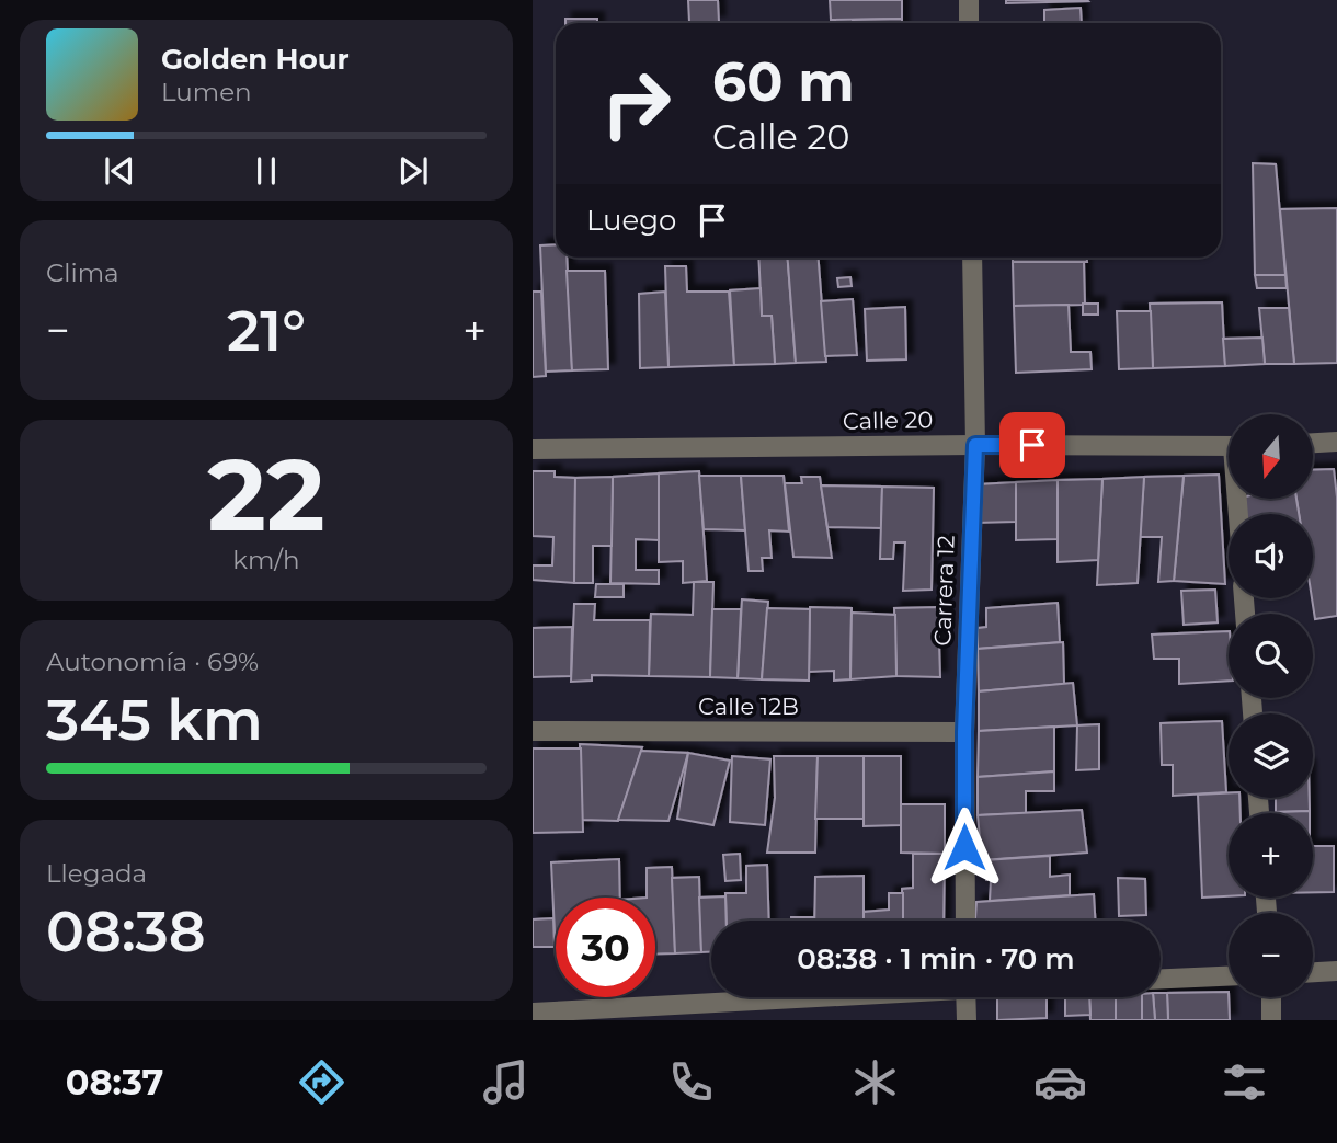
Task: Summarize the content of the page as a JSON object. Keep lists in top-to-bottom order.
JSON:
{
  "streets": {
    "street": ["Calle 20", "Carrera 12", "Calle 12B"]
  },
  "crossings": [
    ["Calle 20", "Carrera 12"],
    ["Carrera 12", "Calle 12B"]
  ],
  "north": "bottom",
  "page": {
    "turn": ["60 m", "Calle 20"],
    "song": ["Golden Hour", "Lumen"],
    "then": "Luego",
    "tile": [
      "Clima",
      ["22", "km/h"],
      ["Autonomía · 69%", "345 km"],
      ["Llegada", "08:38"]
    ],
    "heat": ["−", "21°", "+"],
    "map_buttons": ["+", "−"],
    "limit": "30",
    "trip": "08:38 · 1 min · 70 m",
    "tabs": "08:37"
  }
}
